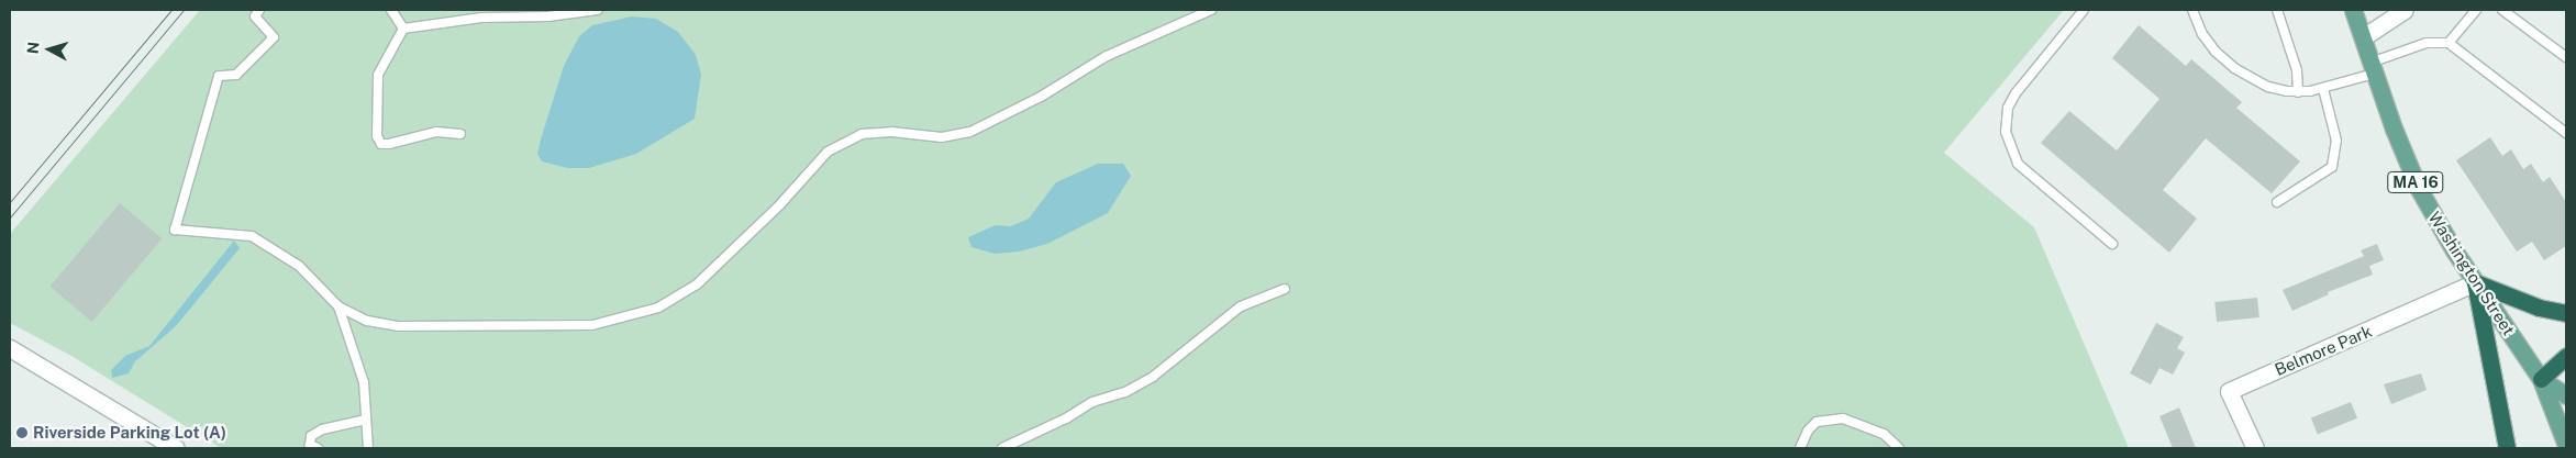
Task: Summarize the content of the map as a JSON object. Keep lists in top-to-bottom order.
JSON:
{
  "streets": {
    "main road": ["MA 16", "Washington Street"],
    "street": ["Belmore Park"]
  },
  "crossings": [
    ["Washington Street", "Belmore Park"]
  ],
  "places": ["Riverside Parking Lot (A)"],
  "north": "left"
}
